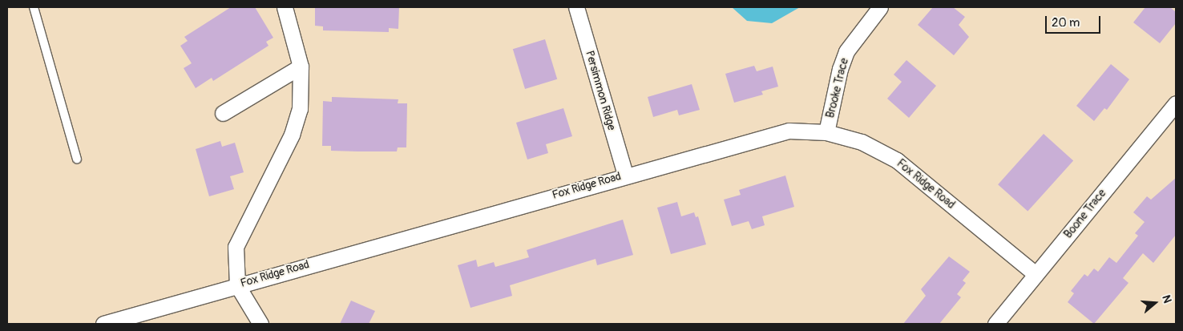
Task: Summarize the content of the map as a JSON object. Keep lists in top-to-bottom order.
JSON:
{
  "streets": {
    "street": [
      "Brooke Trace",
      "Persimmon Ridge",
      "Fox Ridge Road",
      "Boone Trace"
    ]
  },
  "crossings": [
    ["Brooke Trace", "Fox Ridge Road"],
    ["Persimmon Ridge", "Fox Ridge Road"],
    ["Fox Ridge Road", "Boone Trace"]
  ],
  "scale_bar": "20 m",
  "north": "right"
}
